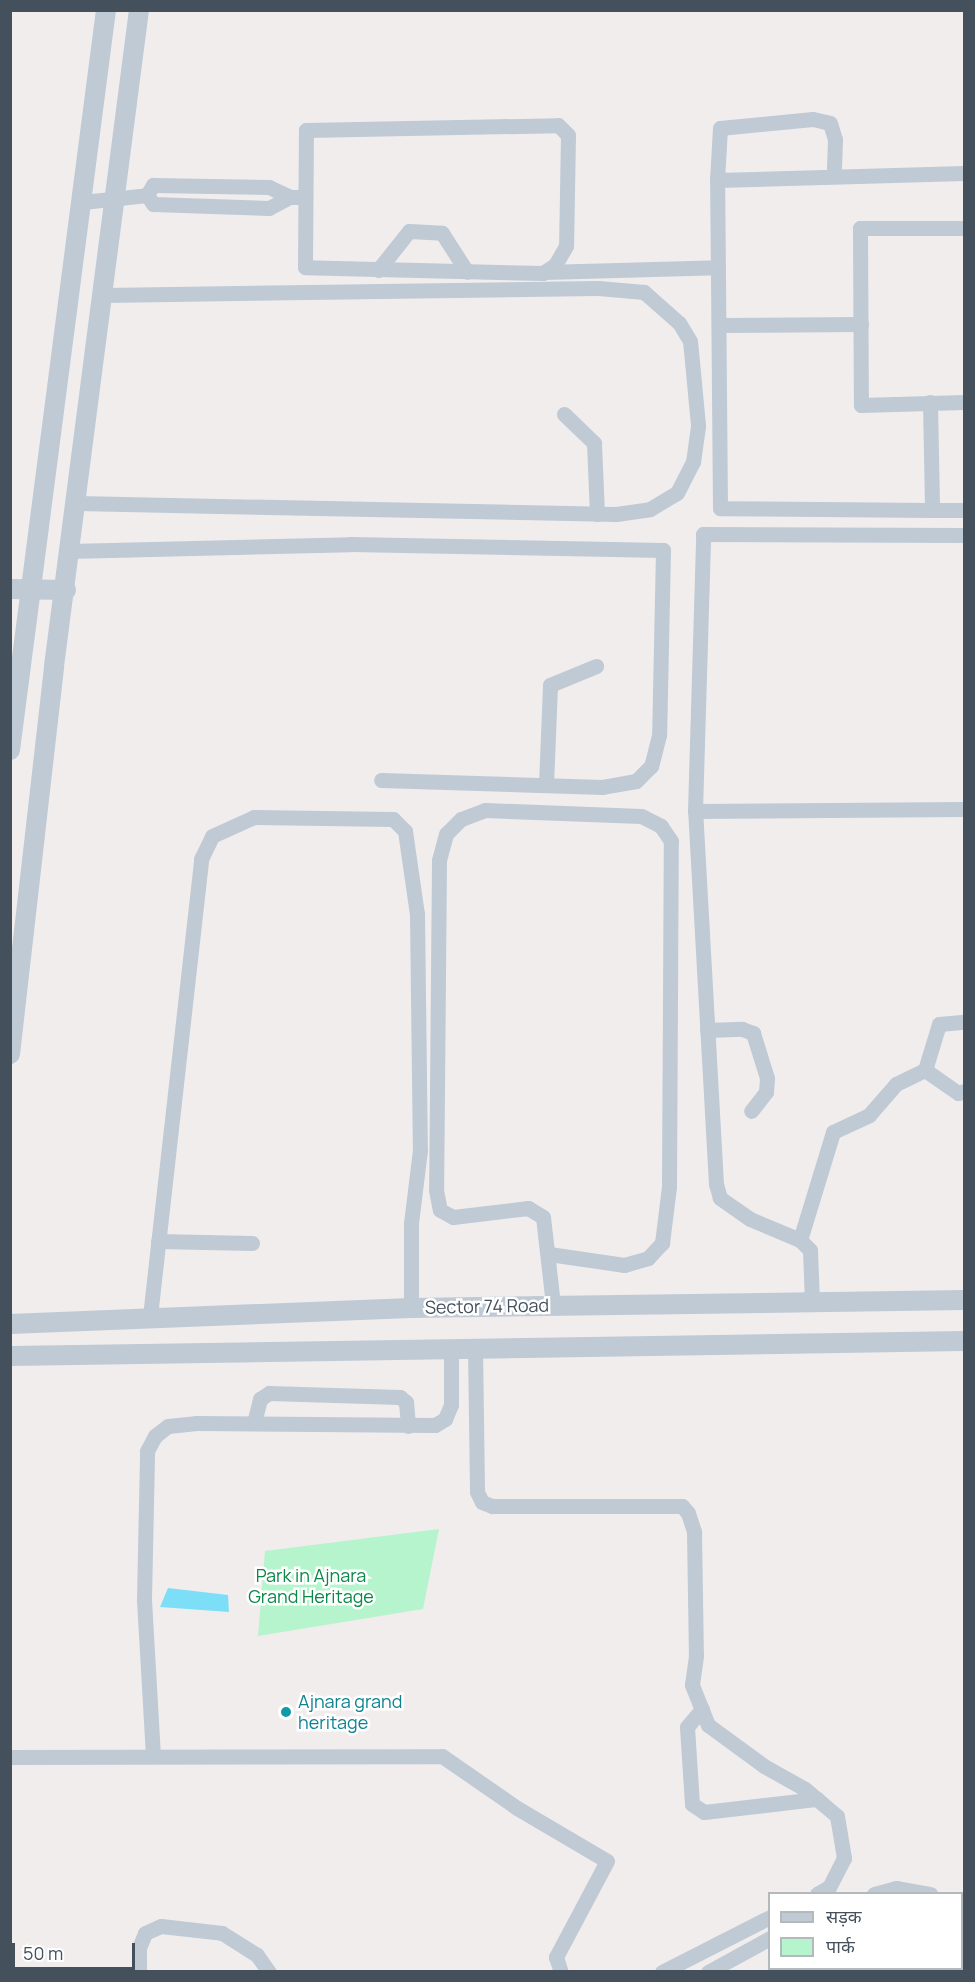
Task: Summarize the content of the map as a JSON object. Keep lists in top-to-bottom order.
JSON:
{
  "streets": {
    "street": ["Sector 74 Road"]
  },
  "parks": ["Park in Ajnara Grand Heritage"],
  "places": ["Ajnara grand heritage"],
  "legend": ["सड़क", "पार्क"],
  "scale_bar": "50 m"
}
